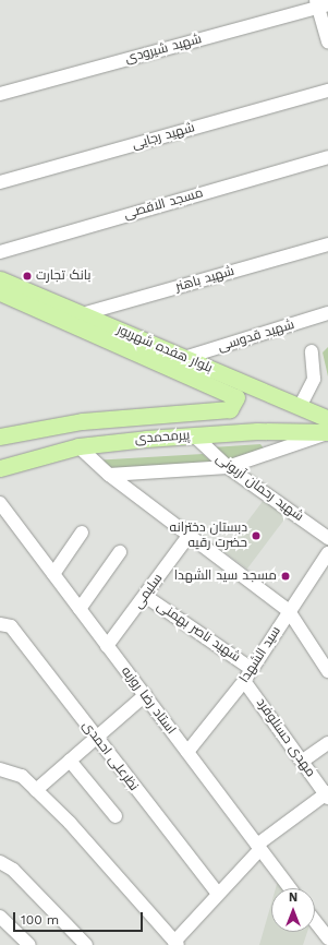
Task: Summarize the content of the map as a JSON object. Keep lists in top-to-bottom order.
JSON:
{
  "streets": {
    "main road": ["بلوار هفده شهریور", "پیرمحمدی"],
    "street": [
      "شهید شیرودی",
      "شهید رجایی",
      "مسجد الاقصی",
      "شهید باهنر",
      "شهید قدوسی",
      "شهید رحمان آربونی",
      "سلیمی",
      "شهید ناصر بهمنی",
      "سید الشهدا",
      "استاد رضا روزبه",
      "مهدی حسنلوفرد",
      "نظرعلی احمدی"
    ]
  },
  "crossings": [
    ["شهید باهنر", "بلوار هفده شهریور"],
    ["شهید قدوسی", "بلوار هفده شهریور"],
    ["بلوار هفده شهریور", "پیرمحمدی"],
    ["پیرمحمدی", "شهید رحمان آربونی"],
    ["سلیمی", "شهید ناصر بهمنی"],
    ["سلیمی", "استاد رضا روزبه"],
    ["شهید ناصر بهمنی", "سید الشهدا"],
    ["سید الشهدا", "استاد رضا روزبه"],
    ["سید الشهدا", "مهدی حسنلوفرد"]
  ],
  "places": ["بانک تجارت", "دبستان دخترانه حضرت رقیه", "مسجد سید الشهدا"],
  "scale_bar": "100 m",
  "north": "top"
}
